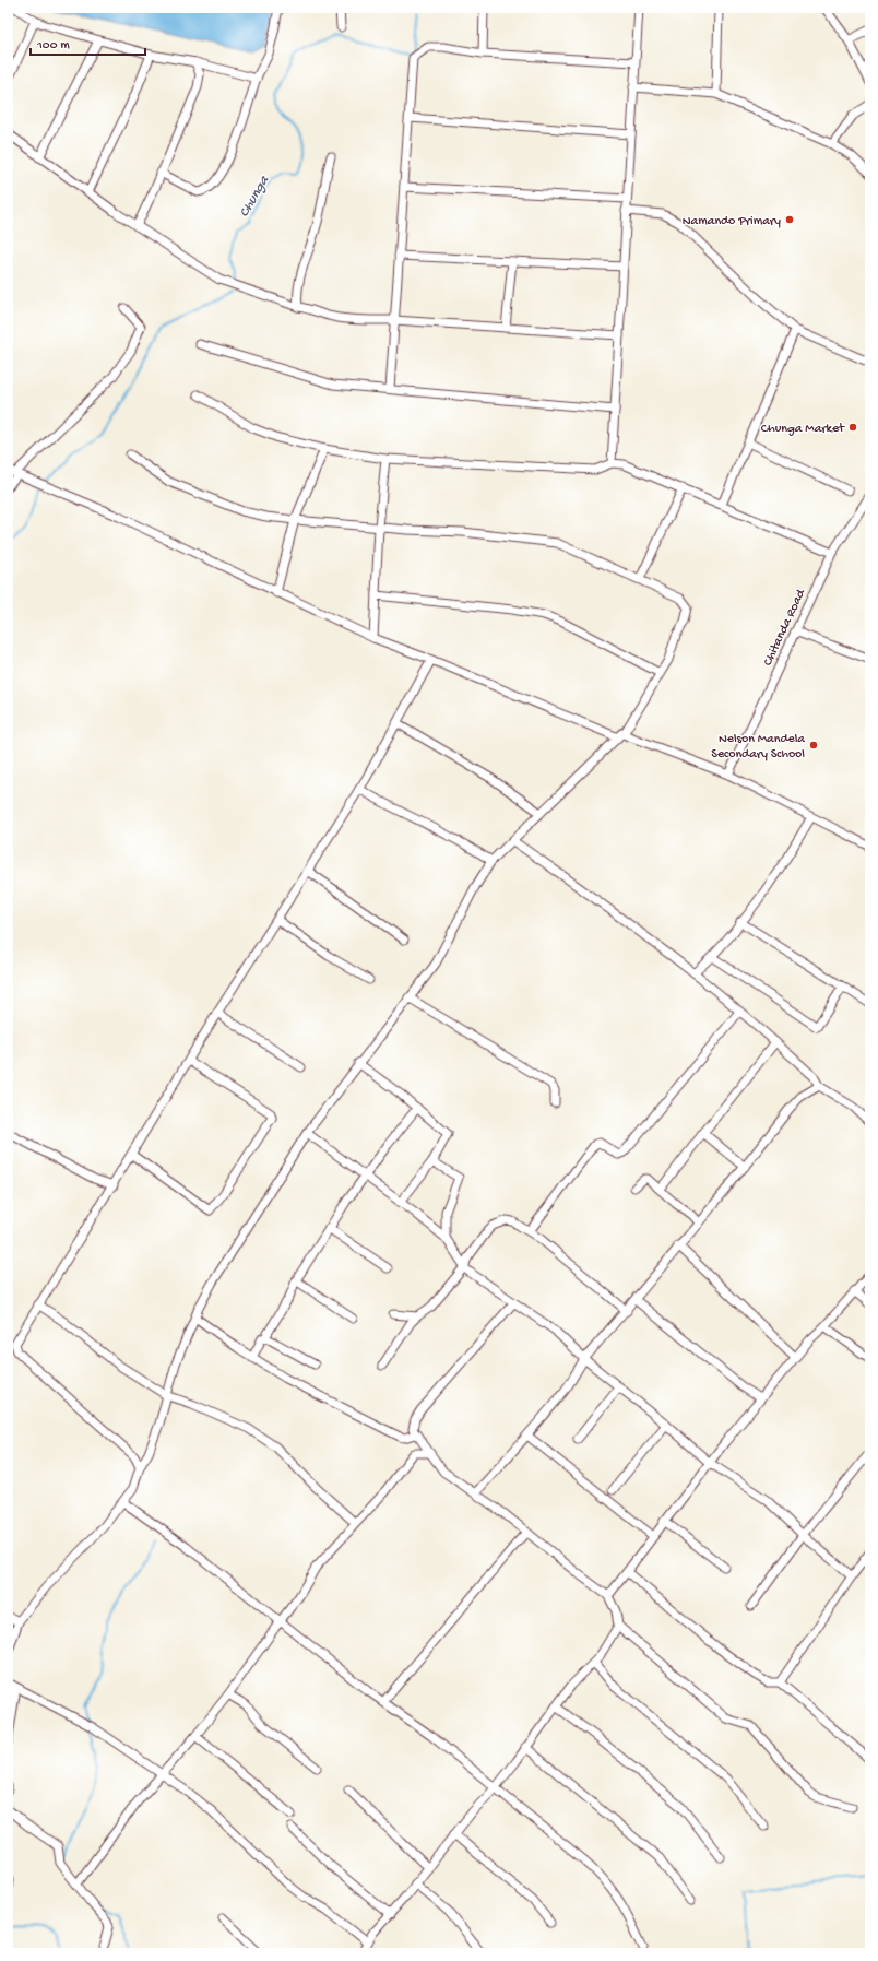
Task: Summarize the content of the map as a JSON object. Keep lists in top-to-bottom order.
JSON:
{
  "streets": {
    "street": ["Chitanda Road"]
  },
  "water": ["Chunga"],
  "places": ["Namando Primary", "Chunga Market", "Nelson Mandela Secondary School"],
  "scale_bar": "100 m"
}
